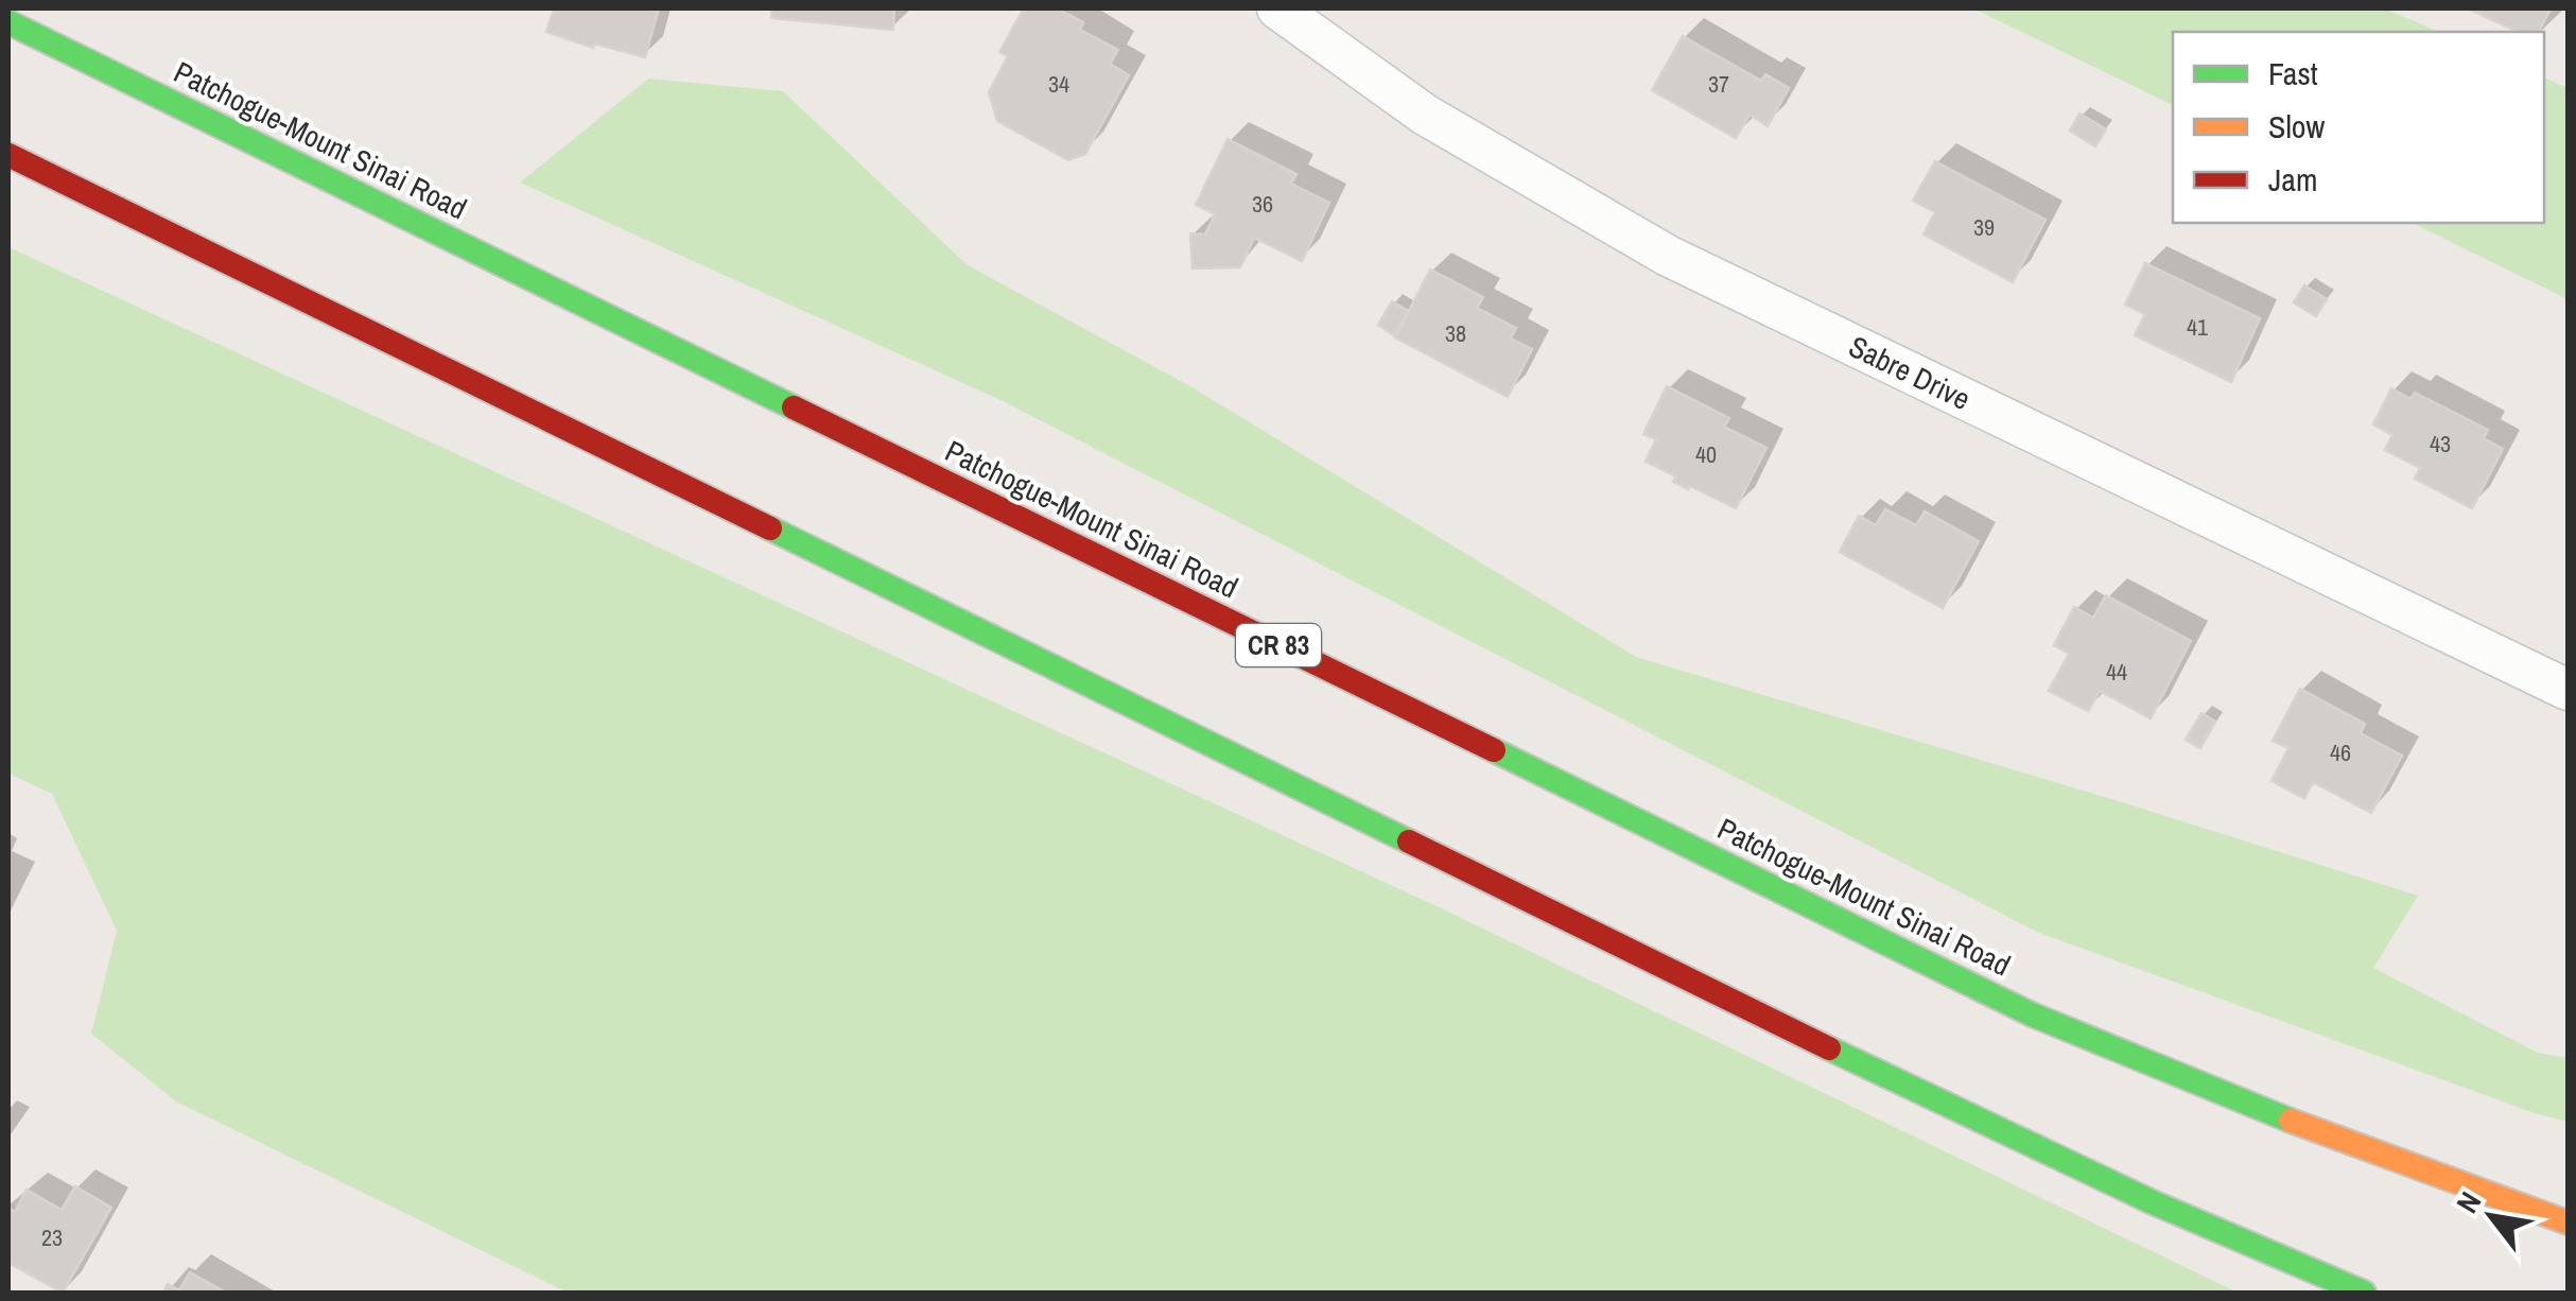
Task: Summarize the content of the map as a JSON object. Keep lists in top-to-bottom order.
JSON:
{
  "streets": {
    "highway": ["Patchogue-Mount Sinai Road", "CR 83"],
    "street": ["Sabre Drive"]
  },
  "house_numbers": [
    "34",
    "37",
    "36",
    "39",
    "41",
    "38",
    "43",
    "40",
    "44",
    "46",
    "23"
  ],
  "legend": ["Fast", "Slow", "Jam"],
  "north": "top left"
}
